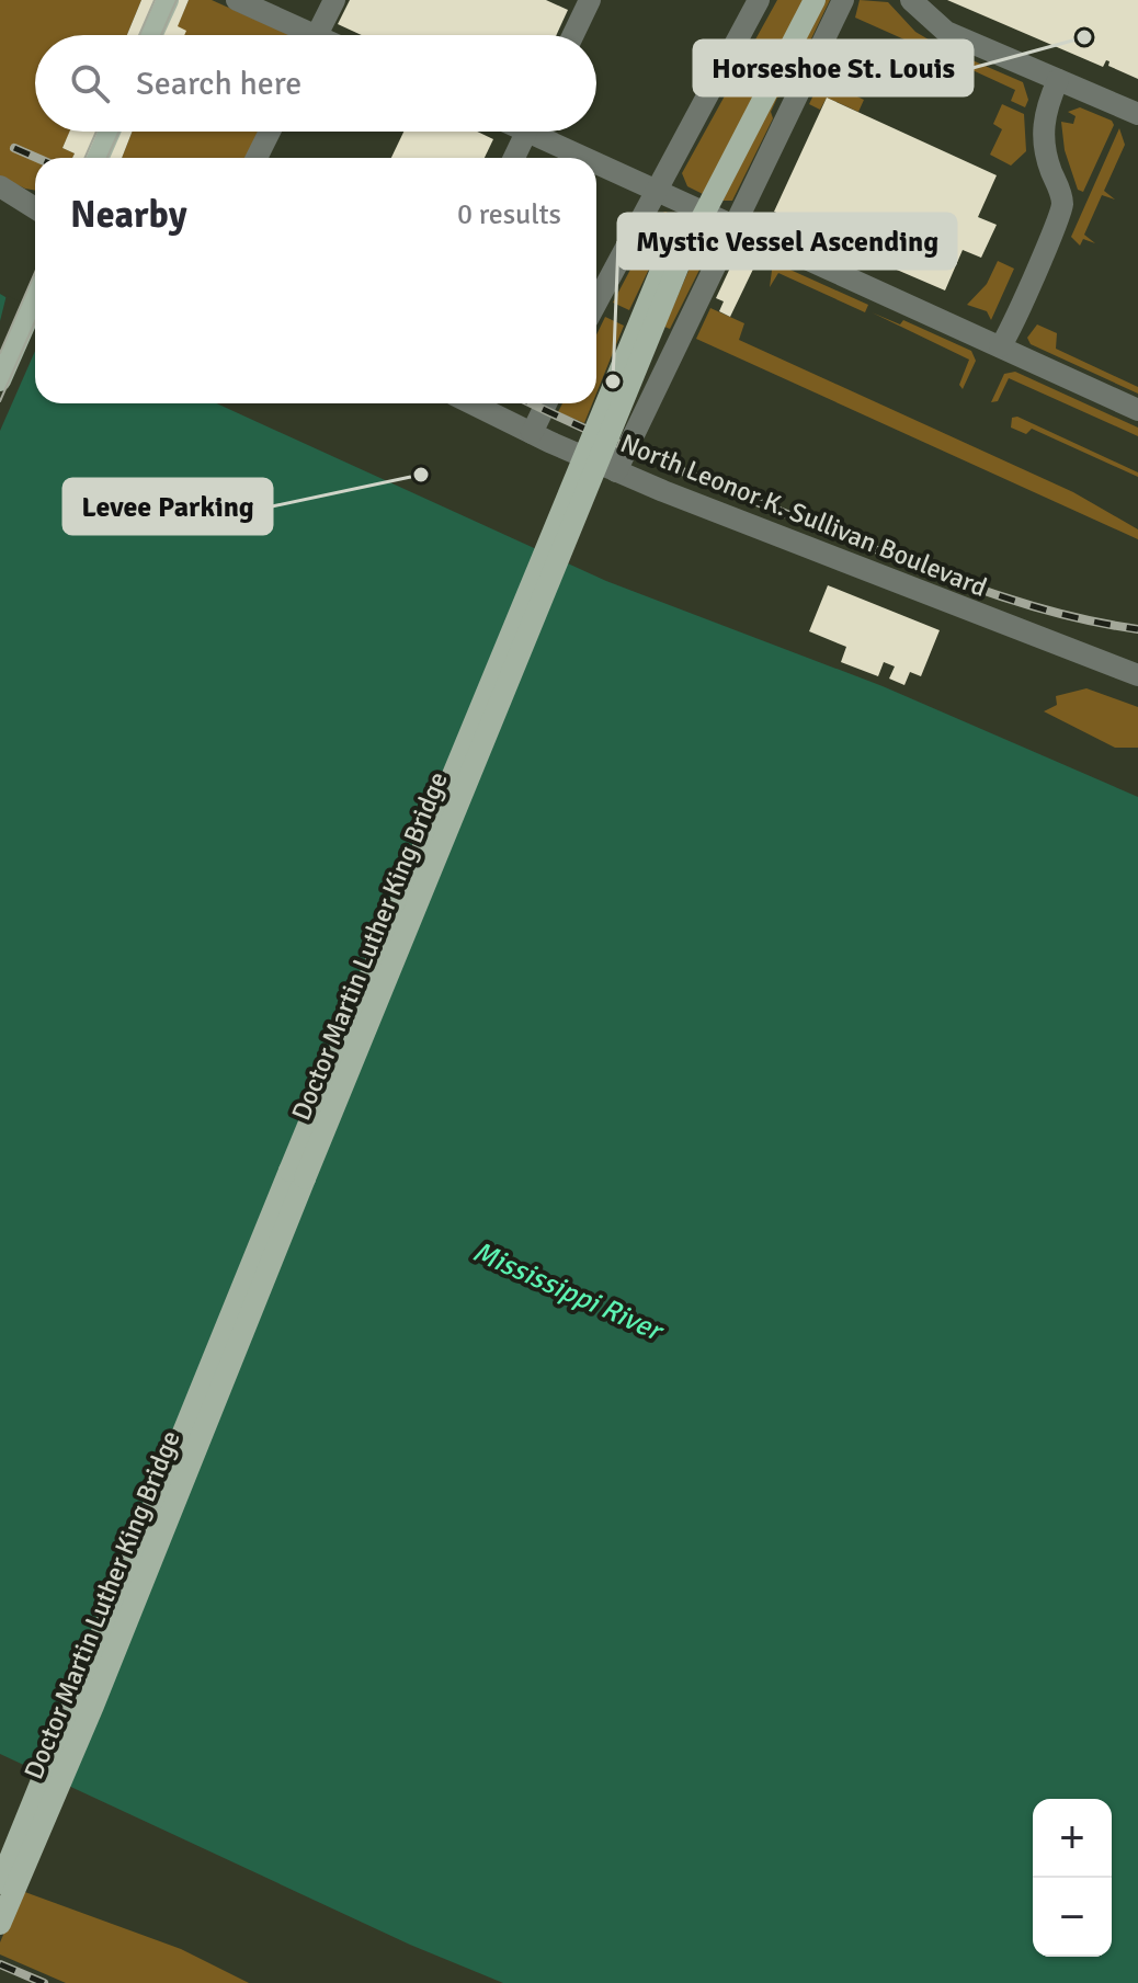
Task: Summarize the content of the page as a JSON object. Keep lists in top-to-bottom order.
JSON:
{
  "streets": {
    "main road": ["Doctor Martin Luther King Bridge"],
    "street": ["North Leonor K. Sullivan Boulevard"]
  },
  "water": ["Mississippi River"],
  "places": ["Horseshoe St. Louis", "Mystic Vessel Ascending", "Levee Parking"],
  "page": {
    "search": "Search here",
    "heading": ["Nearby", "0 results"],
    "map_buttons": ["+", "−"]
  }
}
